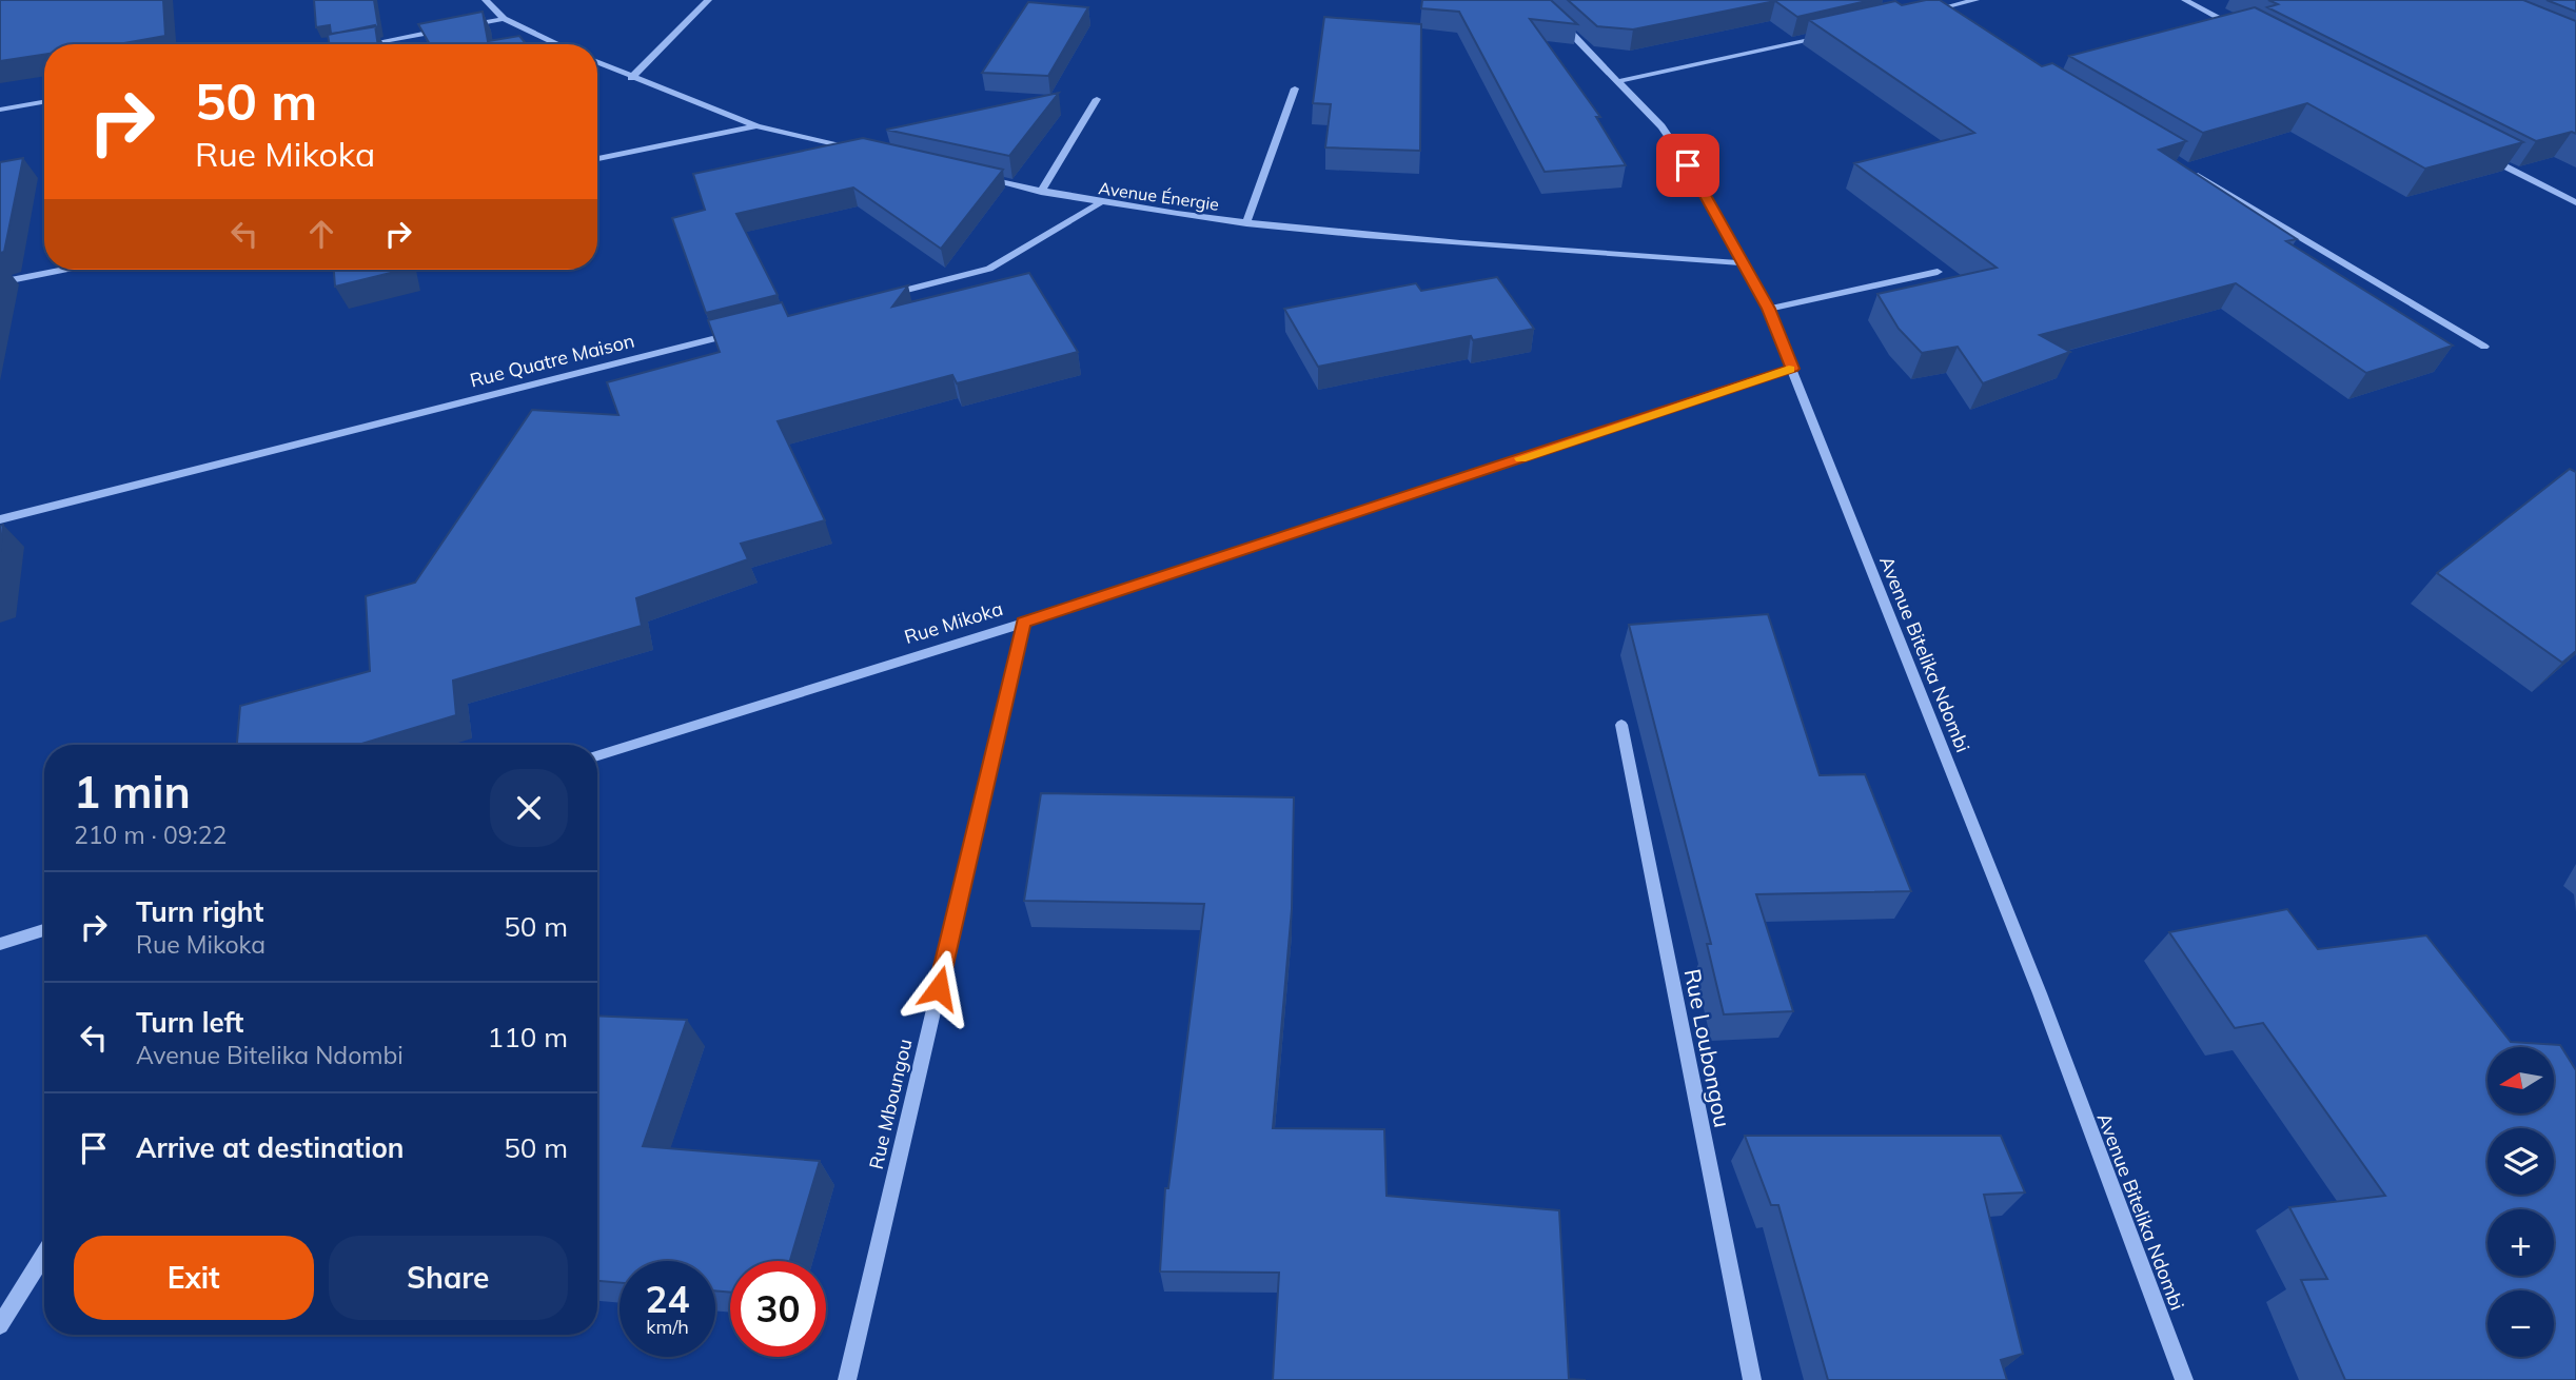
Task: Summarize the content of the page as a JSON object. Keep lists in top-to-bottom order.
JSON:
{
  "streets": {
    "street": [
      "Avenue Énergie",
      "Rue Quatre Maison",
      "Rue Mikoka",
      "Avenue Bitelika Ndombi",
      "Rue Loubongou",
      "Rue Mboungou"
    ]
  },
  "crossings": [
    ["Avenue Énergie", "Avenue Bitelika Ndombi"],
    ["Rue Mikoka", "Avenue Bitelika Ndombi"],
    ["Rue Mikoka", "Rue Mboungou"]
  ],
  "north": "left",
  "page": {
    "turn": ["50 m", "Rue Mikoka"],
    "heading": ["1 min", "210 m · 09:22"],
    "list": [
      {
        "name": "Turn right",
        "note": "Rue Mikoka",
        "value": "50 m"
      },
      {
        "name": "Turn left",
        "note": "Avenue Bitelika Ndombi",
        "value": "110 m"
      },
      {
        "name": "Arrive at destination",
        "value": "50 m"
      }
    ],
    "map_buttons": ["+", "−"],
    "buttons": ["Exit", "Share"],
    "speed": "24 km/h",
    "limit": "30"
  }
}
